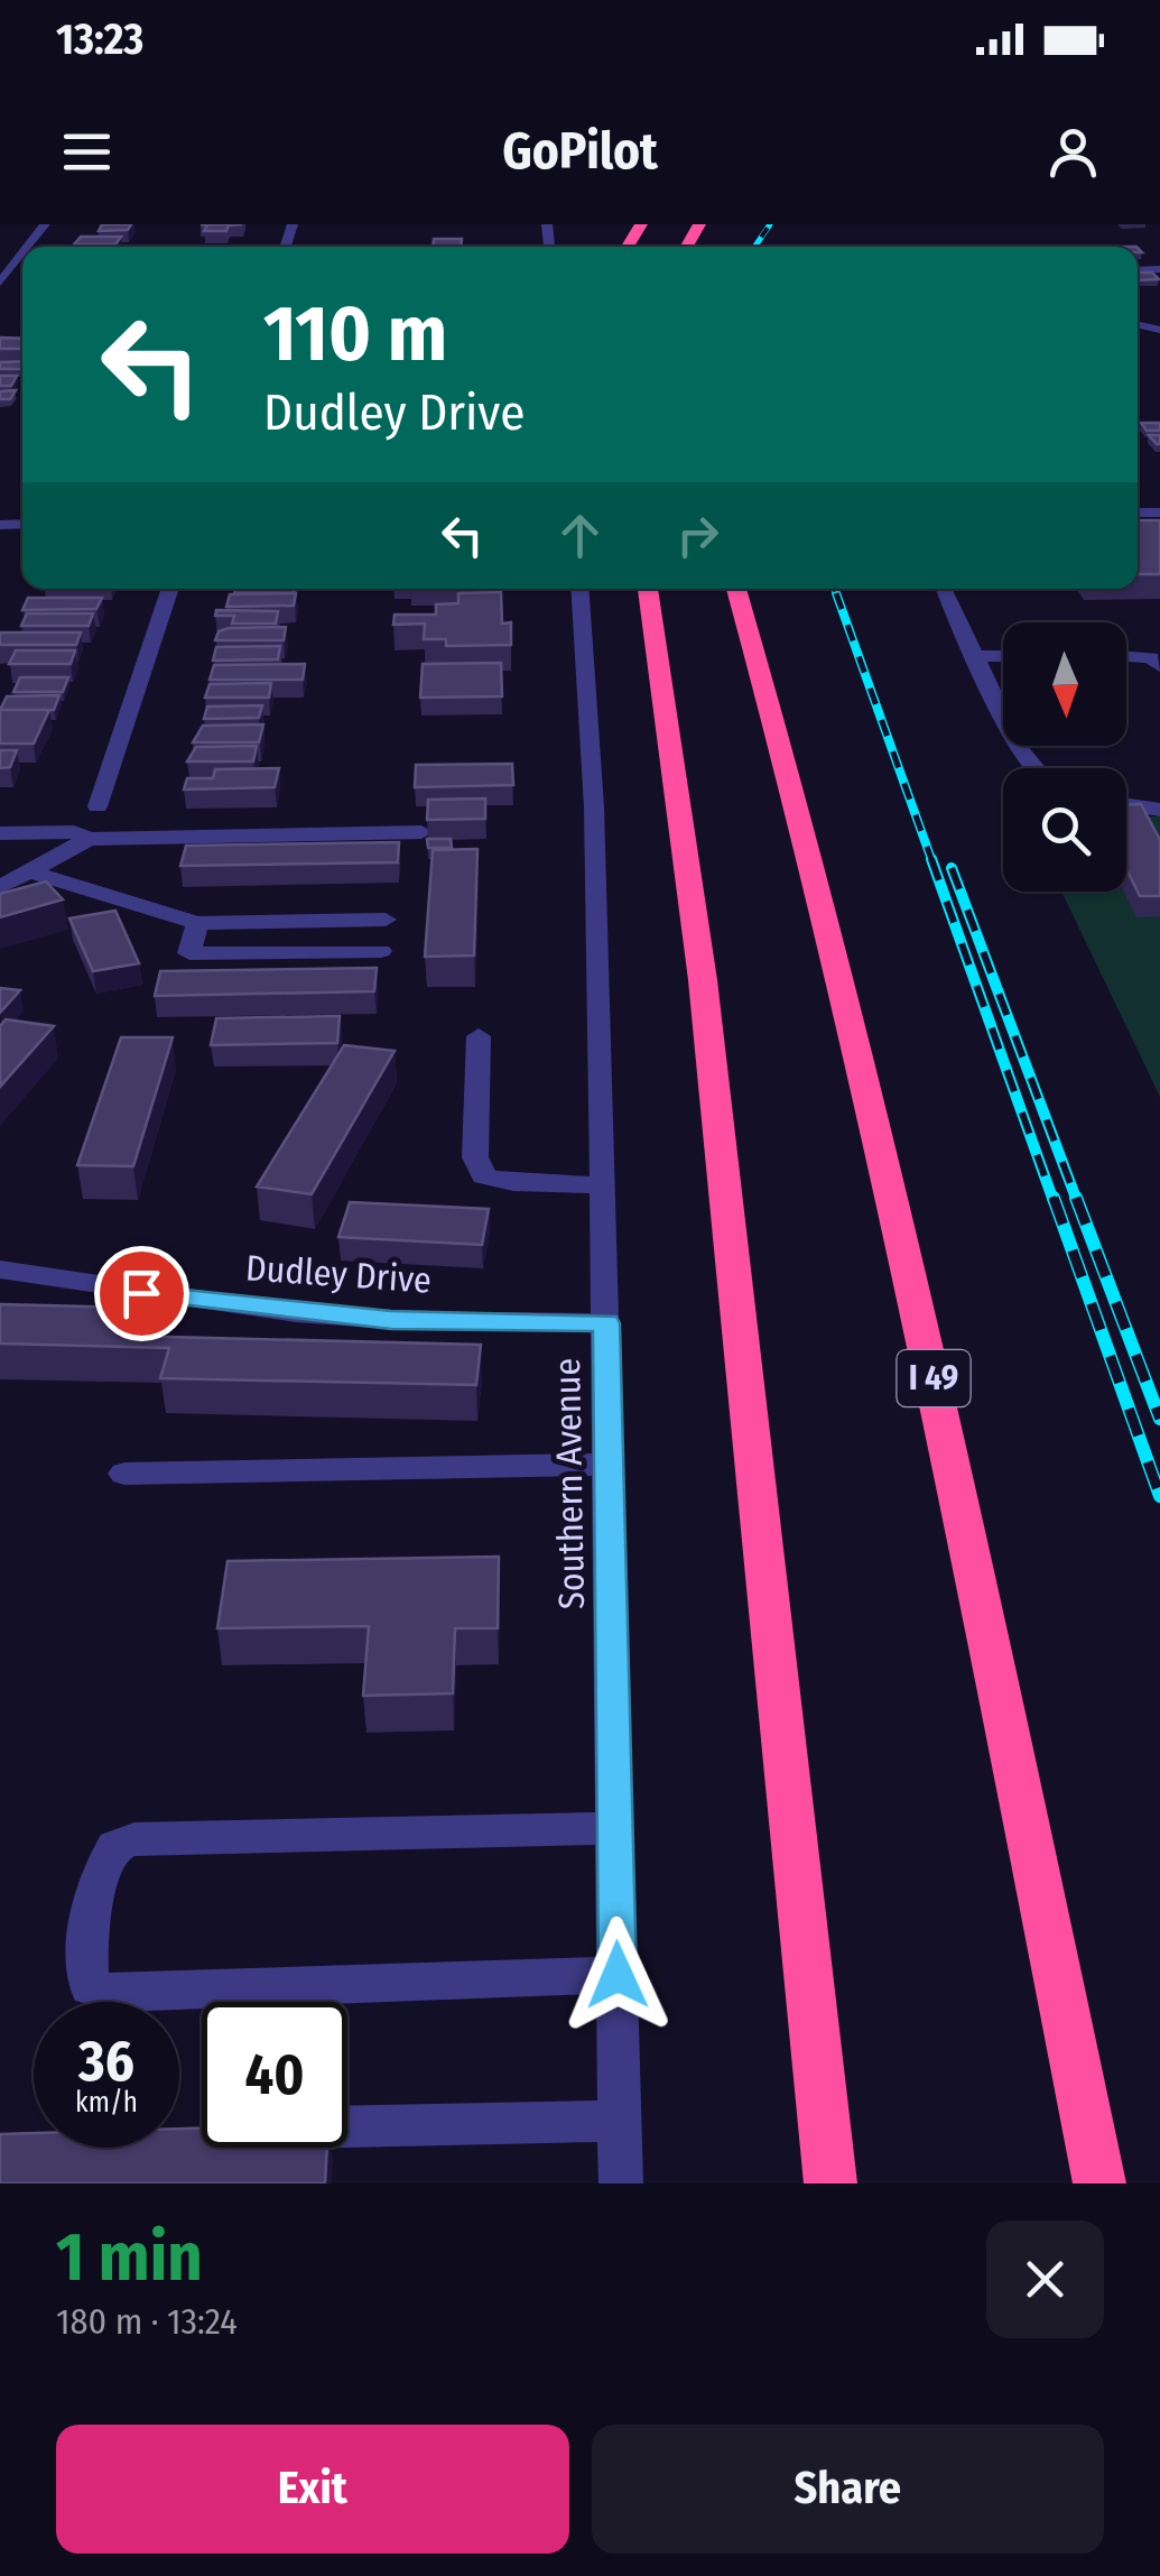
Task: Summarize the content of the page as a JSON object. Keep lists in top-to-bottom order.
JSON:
{
  "streets": {
    "highway": ["I 49"],
    "street": ["Dudley Drive", "Southern Avenue"]
  },
  "crossings": [
    ["Dudley Drive", "Southern Avenue"]
  ],
  "north": "bottom",
  "page": {
    "status": "13:23",
    "header": "GoPilot",
    "turn": ["110 m", "Dudley Drive"],
    "speed": "36 km/h",
    "limit": "40",
    "heading": ["1 min", "180 m · 13:24"],
    "buttons": ["Exit", "Share"]
  }
}
